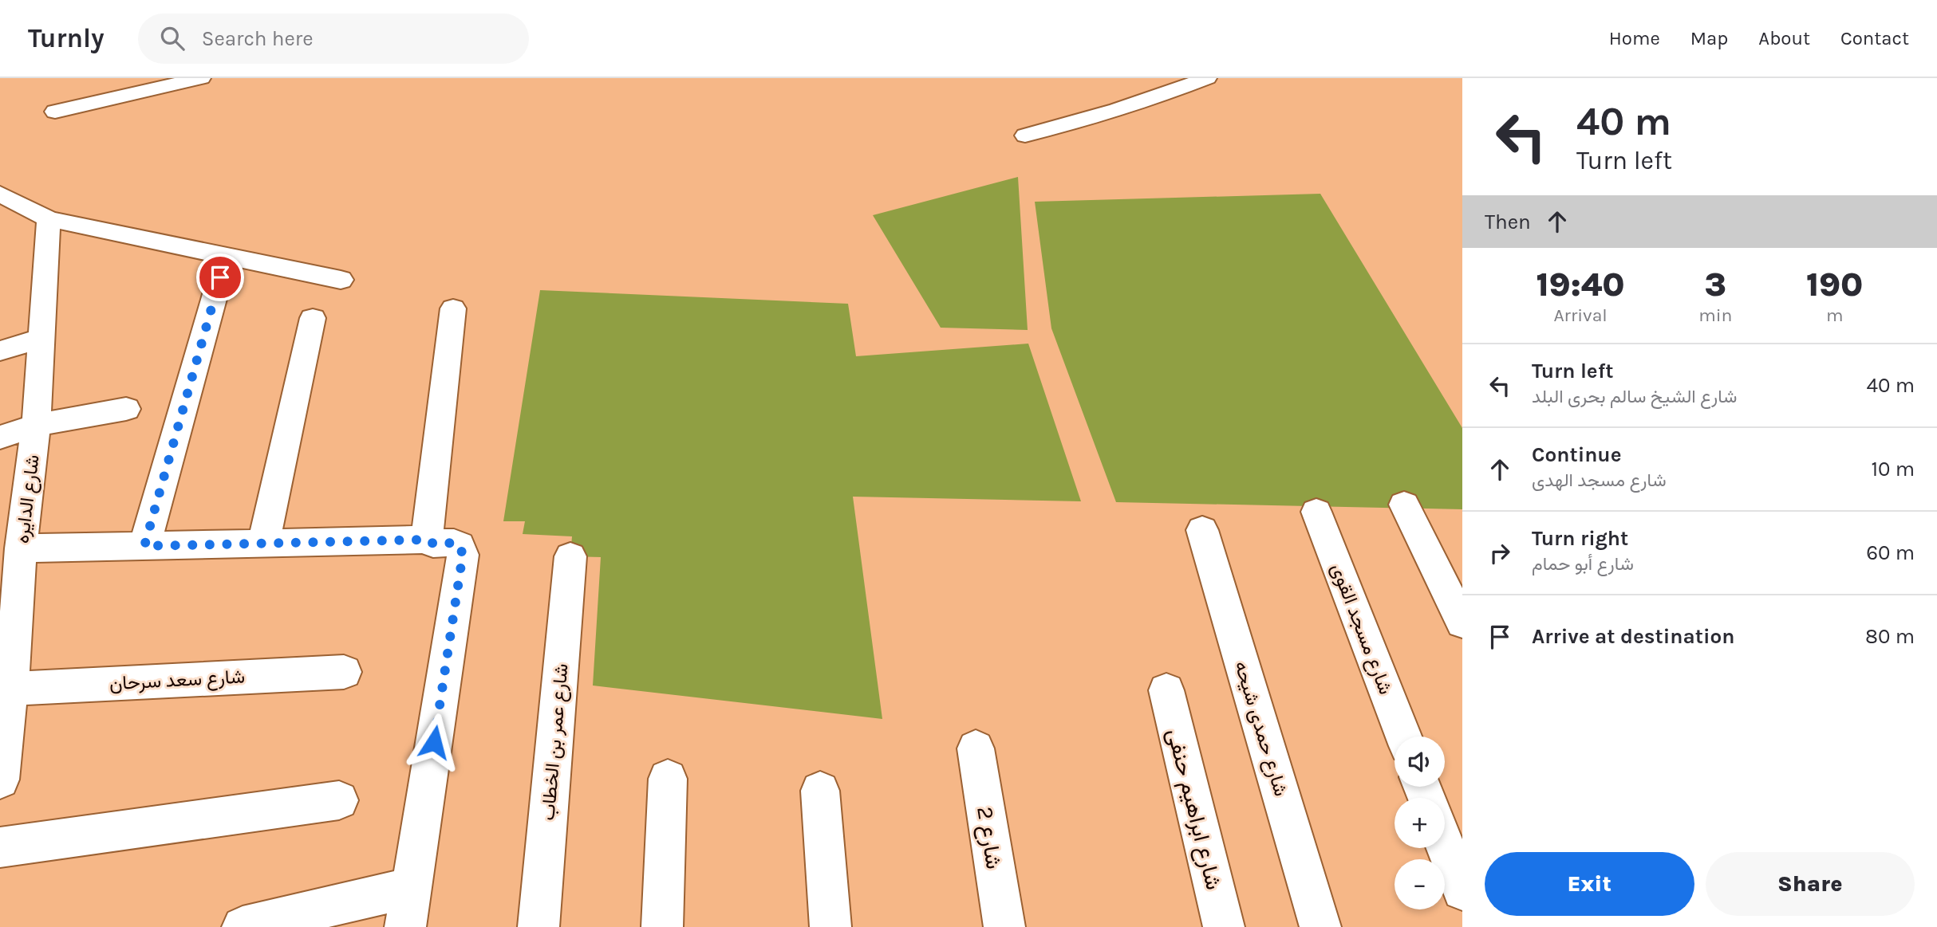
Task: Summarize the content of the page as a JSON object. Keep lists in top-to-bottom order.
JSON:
{
  "streets": {
    "street": [
      "شارع الدايره",
      "شارع مسجد القوى",
      "شارع سعد سرحان",
      "شارع حمدى شيحه",
      "شارع عمر بن الخطاب",
      "شارع ابراهيم حنفى",
      "شارع 2"
    ]
  },
  "crossings": [
    ["شارع الدايره", "شارع سعد سرحان"]
  ],
  "page": {
    "header": "Turnly",
    "search": "Search here",
    "nav": [
      "Home",
      "Map",
      "About",
      "Contact"
    ],
    "turn": ["40 m", "Turn left"],
    "then": "Then",
    "eta": [
      "19:40",
      "Arrival",
      "3",
      "min",
      "190",
      "m"
    ],
    "list": [
      {
        "name": "Turn left",
        "note": "شارع الشيخ سالم بحرى البلد",
        "value": "40 m"
      },
      {
        "name": "Continue",
        "note": "شارع مسجد الهدى",
        "value": "10 m"
      },
      {
        "name": "Turn right",
        "note": "شارع أبو حمام",
        "value": "60 m"
      },
      {
        "name": "Arrive at destination",
        "value": "80 m"
      }
    ],
    "map_buttons": ["+", "−"],
    "buttons": ["Exit", "Share"]
  }
}
